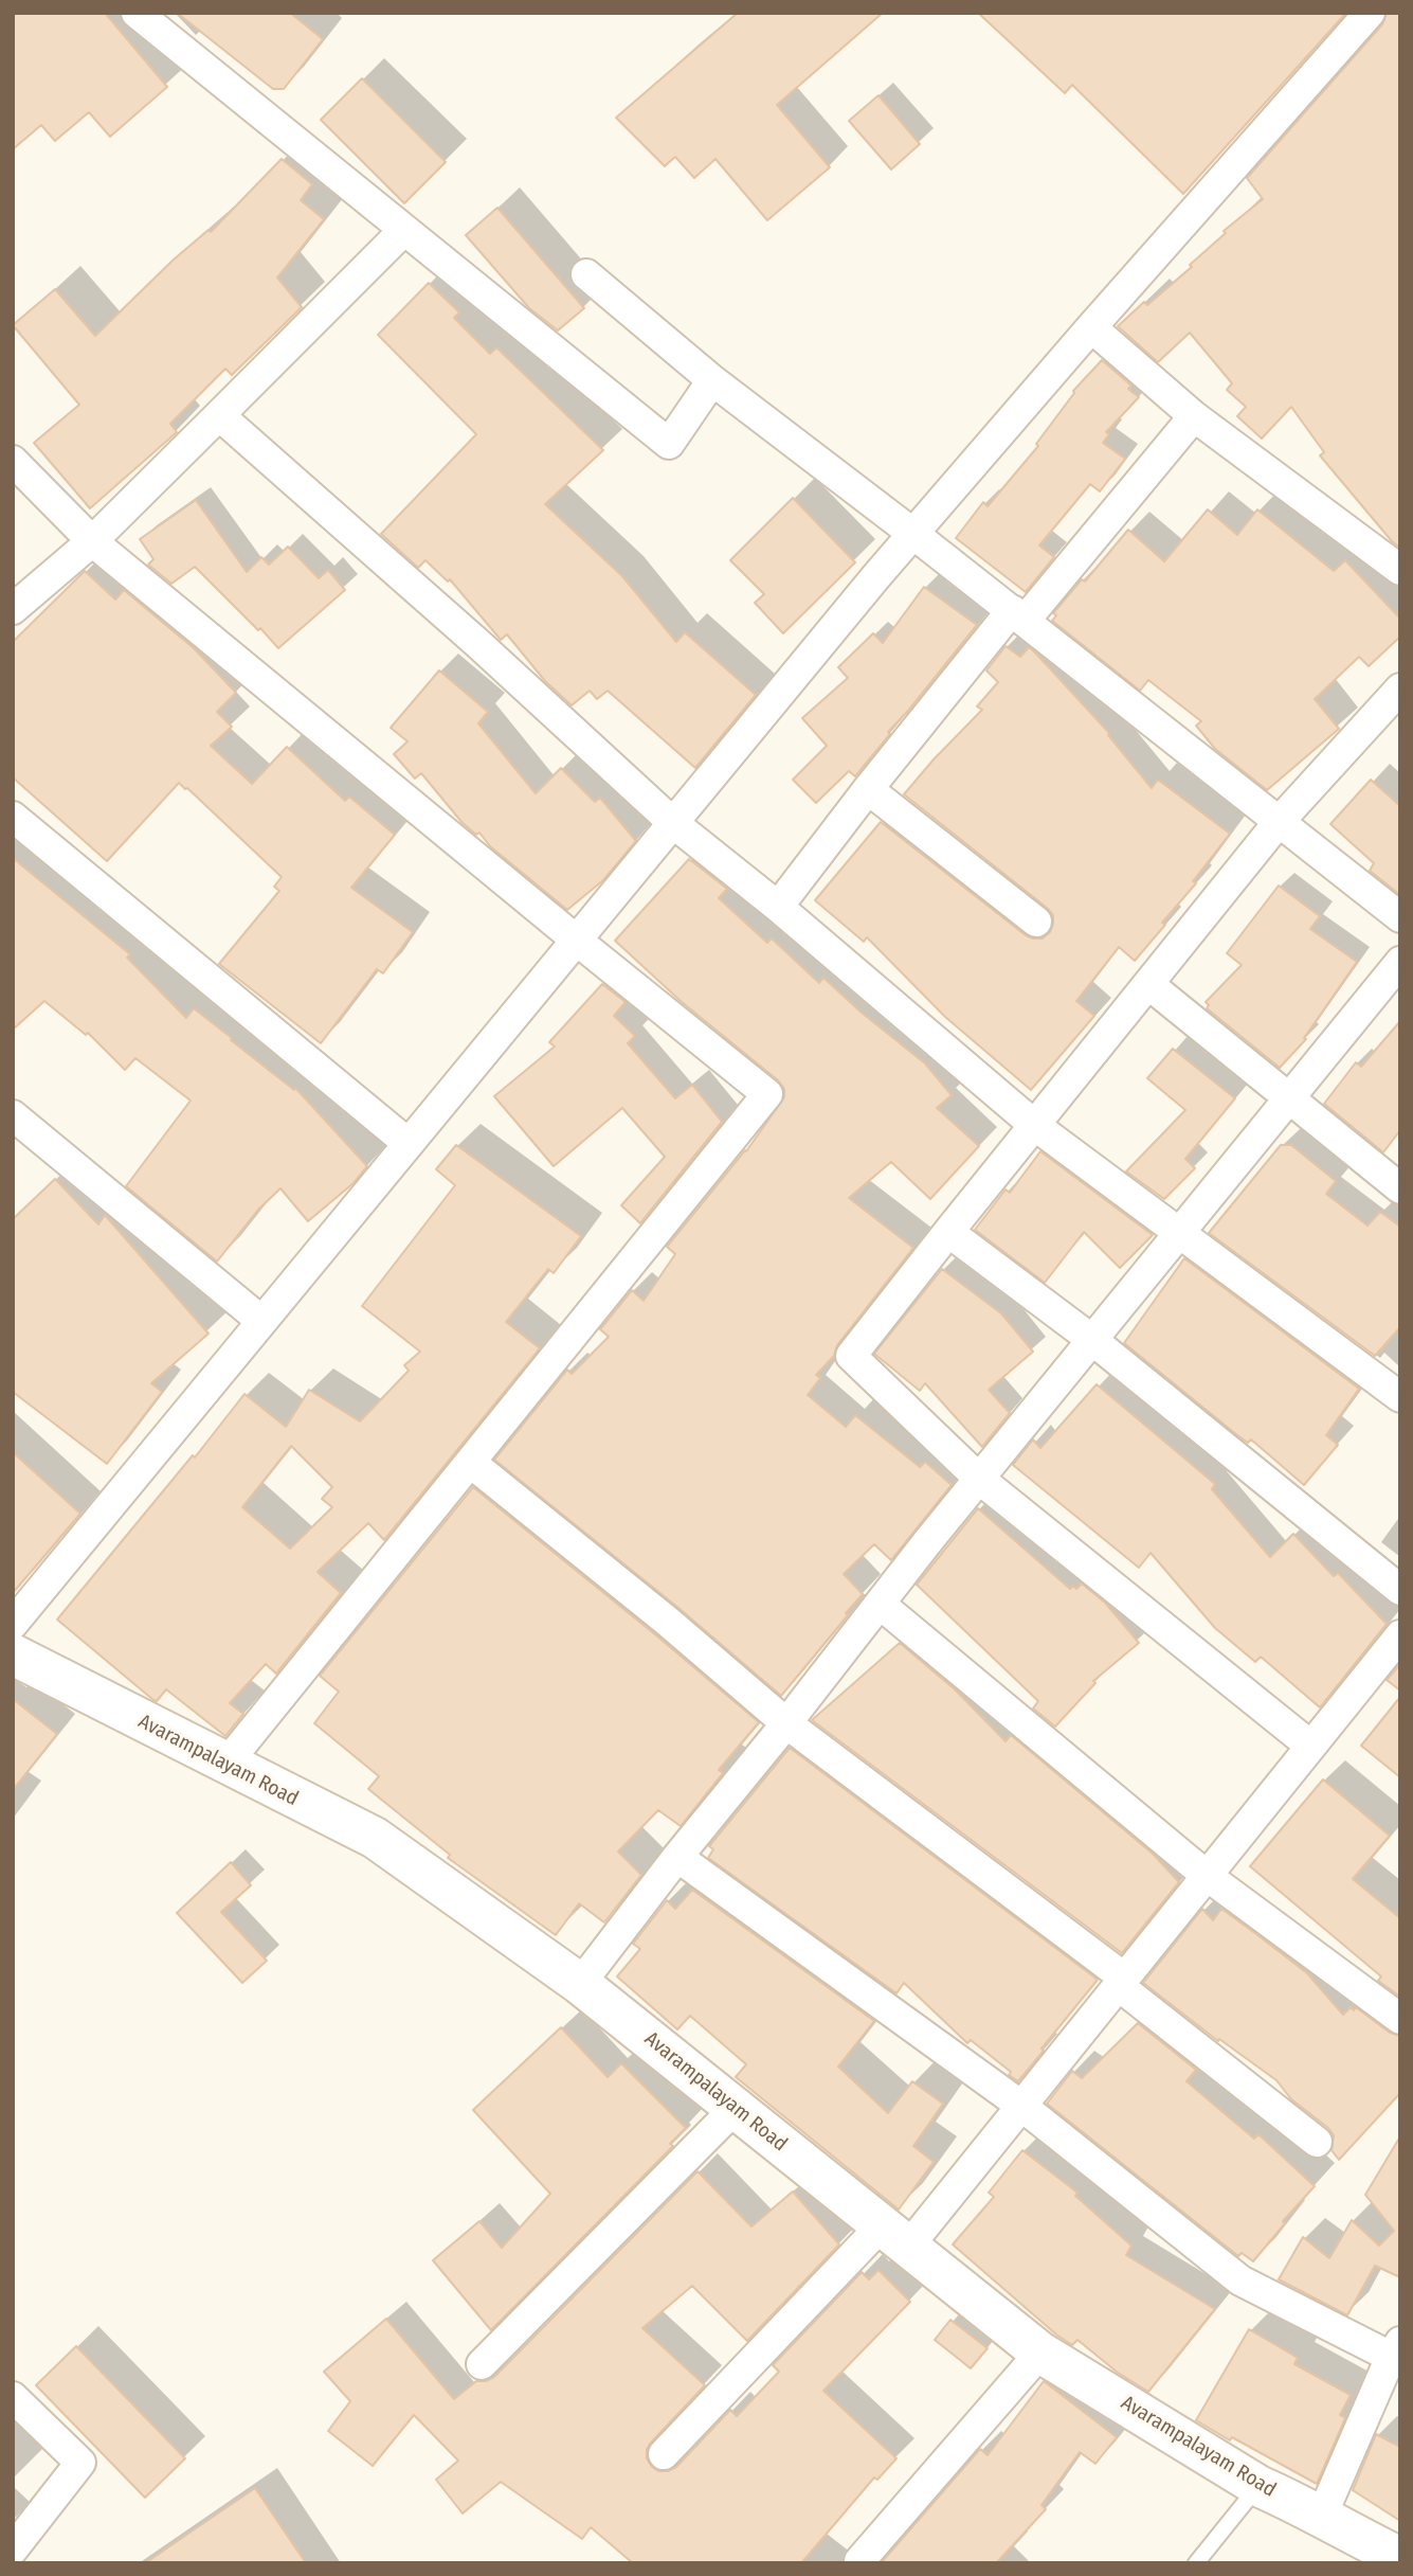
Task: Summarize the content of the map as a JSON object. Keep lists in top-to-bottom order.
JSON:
{
  "streets": {
    "street": ["Avarampalayam Road"]
  }
}
